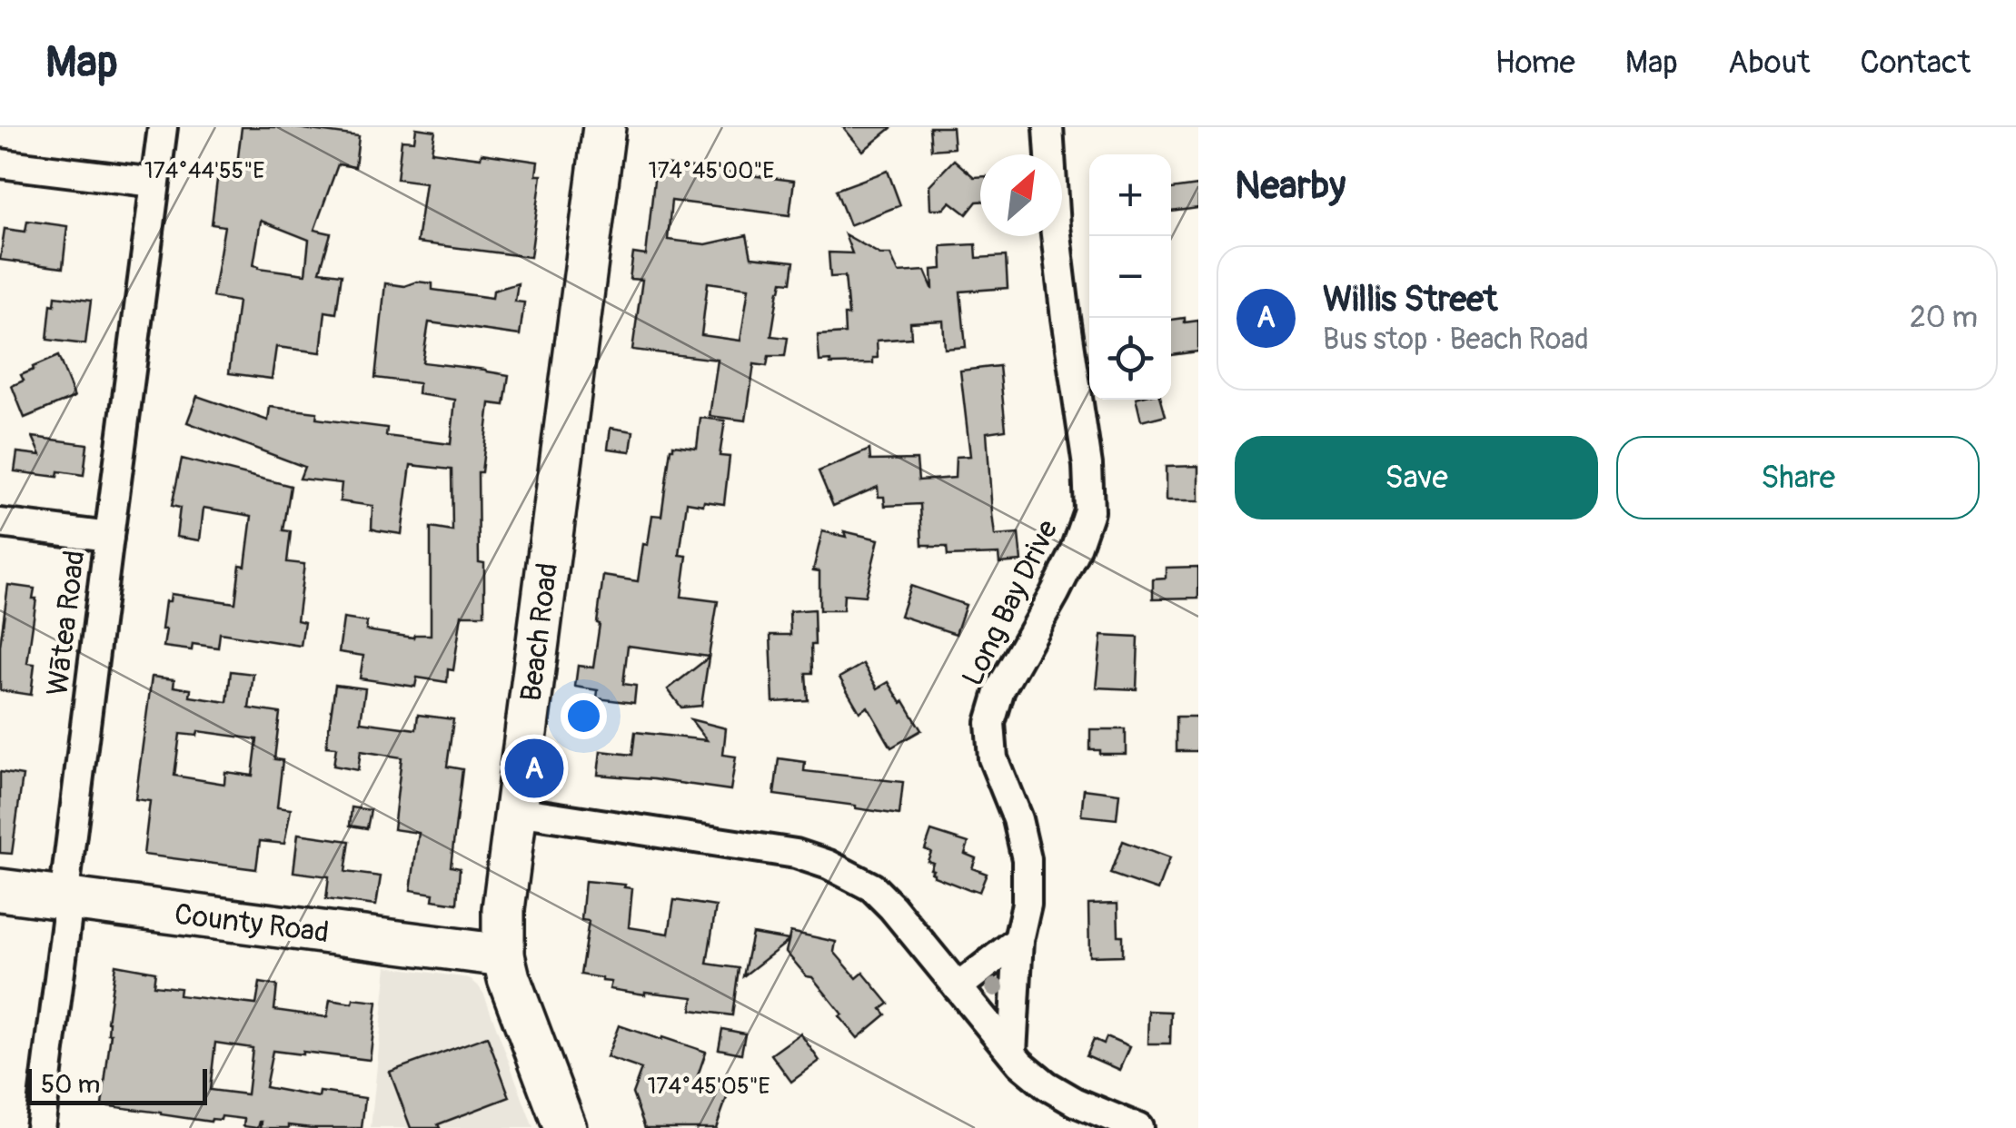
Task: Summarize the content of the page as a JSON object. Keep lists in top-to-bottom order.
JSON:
{
  "streets": {
    "main road": ["Beach Road", "County Road"],
    "street": ["Long Bay Drive", "Wātea Road"]
  },
  "crossings": [
    ["Wātea Road", "County Road"],
    ["Beach Road", "County Road"]
  ],
  "scale_bar": "50 m",
  "north": "top right",
  "page": {
    "header": "Map",
    "nav": [
      "Home",
      "Map",
      "About",
      "Contact"
    ],
    "heading": "Nearby",
    "map_buttons": ["+", "−"],
    "list": [
      {
        "mark": "A",
        "name": "Willis Street",
        "note": "Bus stop · Beach Road",
        "value": "20 m"
      }
    ],
    "buttons": ["Save", "Share"],
    "pins": "A",
    "scale": "50 m"
  },
  "coordinates": ["174°44'55\"E", "174°45'00\"E", "174°45'05\"E"]
}
